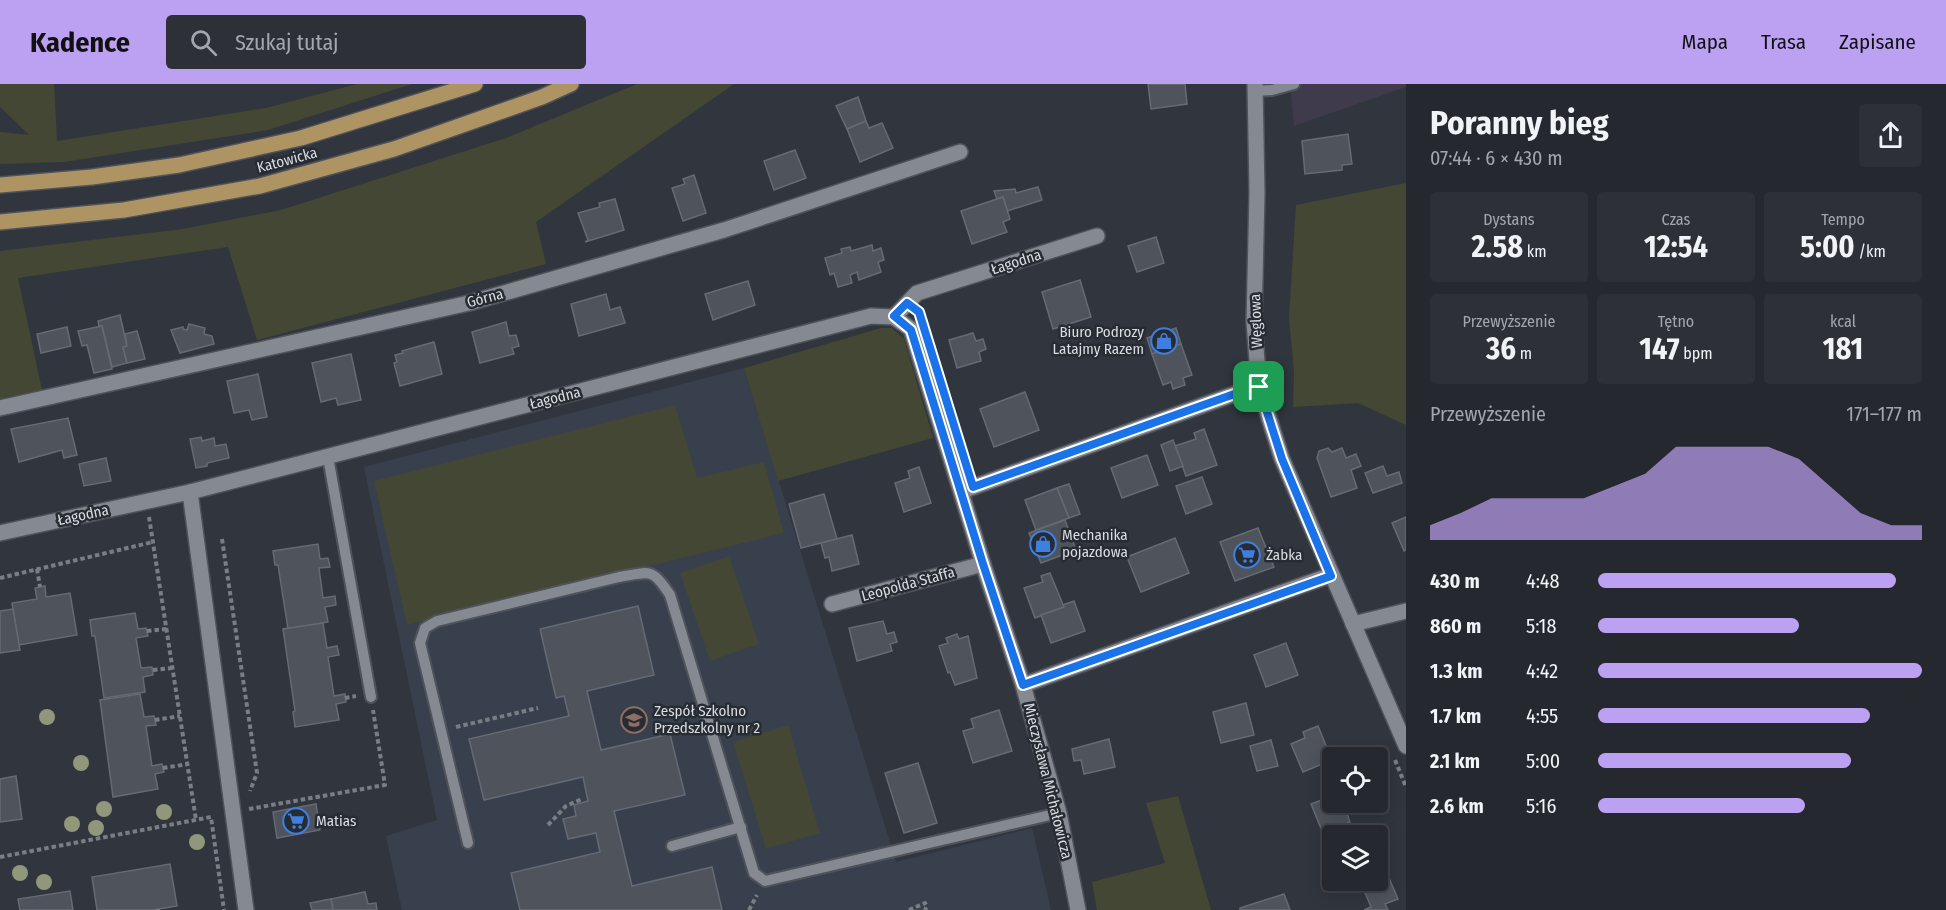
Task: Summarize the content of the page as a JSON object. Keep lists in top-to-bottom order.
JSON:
{
  "streets": {
    "main road": ["Katowicka"],
    "street": [
      "Łagodna",
      "Górna",
      "Węglowa",
      "Leopolda Staffa",
      "Mieczysława Michałowicza"
    ]
  },
  "crossings": [
    ["Łagodna", "Mieczysława Michałowicza"],
    ["Leopolda Staffa", "Mieczysława Michałowicza"]
  ],
  "places": {
    "shop": ["Biuro Podrozy Latajmy Razem", "Mechanika pojazdowa"],
    "supermarket": ["Żabka", "Matias"],
    "school or university": ["Zespół Szkolno Przedszkolny nr 2"]
  },
  "page": {
    "header": "Kadence",
    "search": "Szukaj tutaj",
    "nav": ["Mapa", "Trasa", "Zapisane"],
    "heading": ["Poranny bieg", "07:44 · 6 × 430 m"],
    "stats": [
      ["Dystans", "2.58 km"],
      ["Czas", "12:54"],
      ["Tempo", "5:00 /km"],
      ["Przewyższenie", "36 m"],
      ["Tętno", "147 bpm"],
      ["kcal", "181"]
    ],
    "chart": ["Przewyższenie", "171–177 m"],
    "list": [
      {
        "name": "430 m",
        "note": "4:48"
      },
      {
        "name": "860 m",
        "note": "5:18"
      },
      {
        "name": "1.3 km",
        "note": "4:42"
      },
      {
        "name": "1.7 km",
        "note": "4:55"
      },
      {
        "name": "2.1 km",
        "note": "5:00"
      },
      {
        "name": "2.6 km",
        "note": "5:16"
      }
    ]
  }
}
